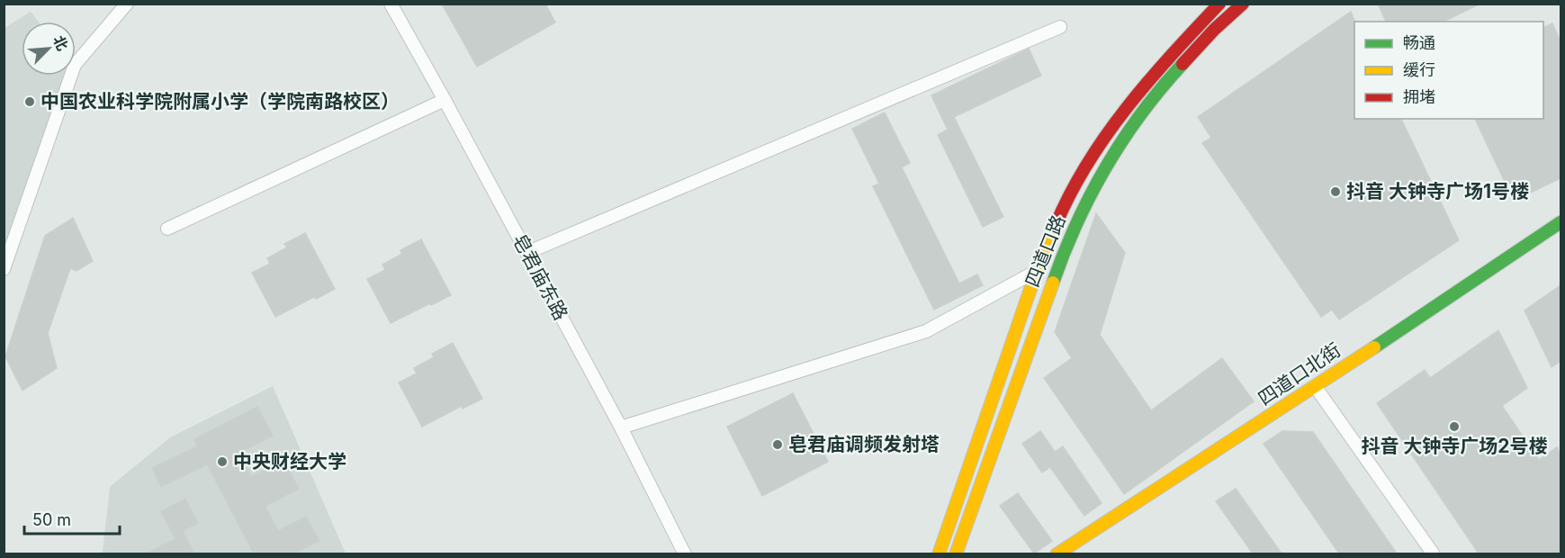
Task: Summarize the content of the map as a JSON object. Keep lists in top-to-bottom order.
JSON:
{
  "streets": {
    "street": ["四道口路", "皂君庙东路", "四道口北街"]
  },
  "places": [
    "中国农业科学院附属小学（学院南路校区）",
    "抖音 大钟寺广场1号楼",
    "抖音 大钟寺广场2号楼",
    "皂君庙调频发射塔",
    "中央财经大学"
  ],
  "legend": ["畅通", "缓行", "拥堵"],
  "scale_bar": "50 m",
  "north": "top right"
}
